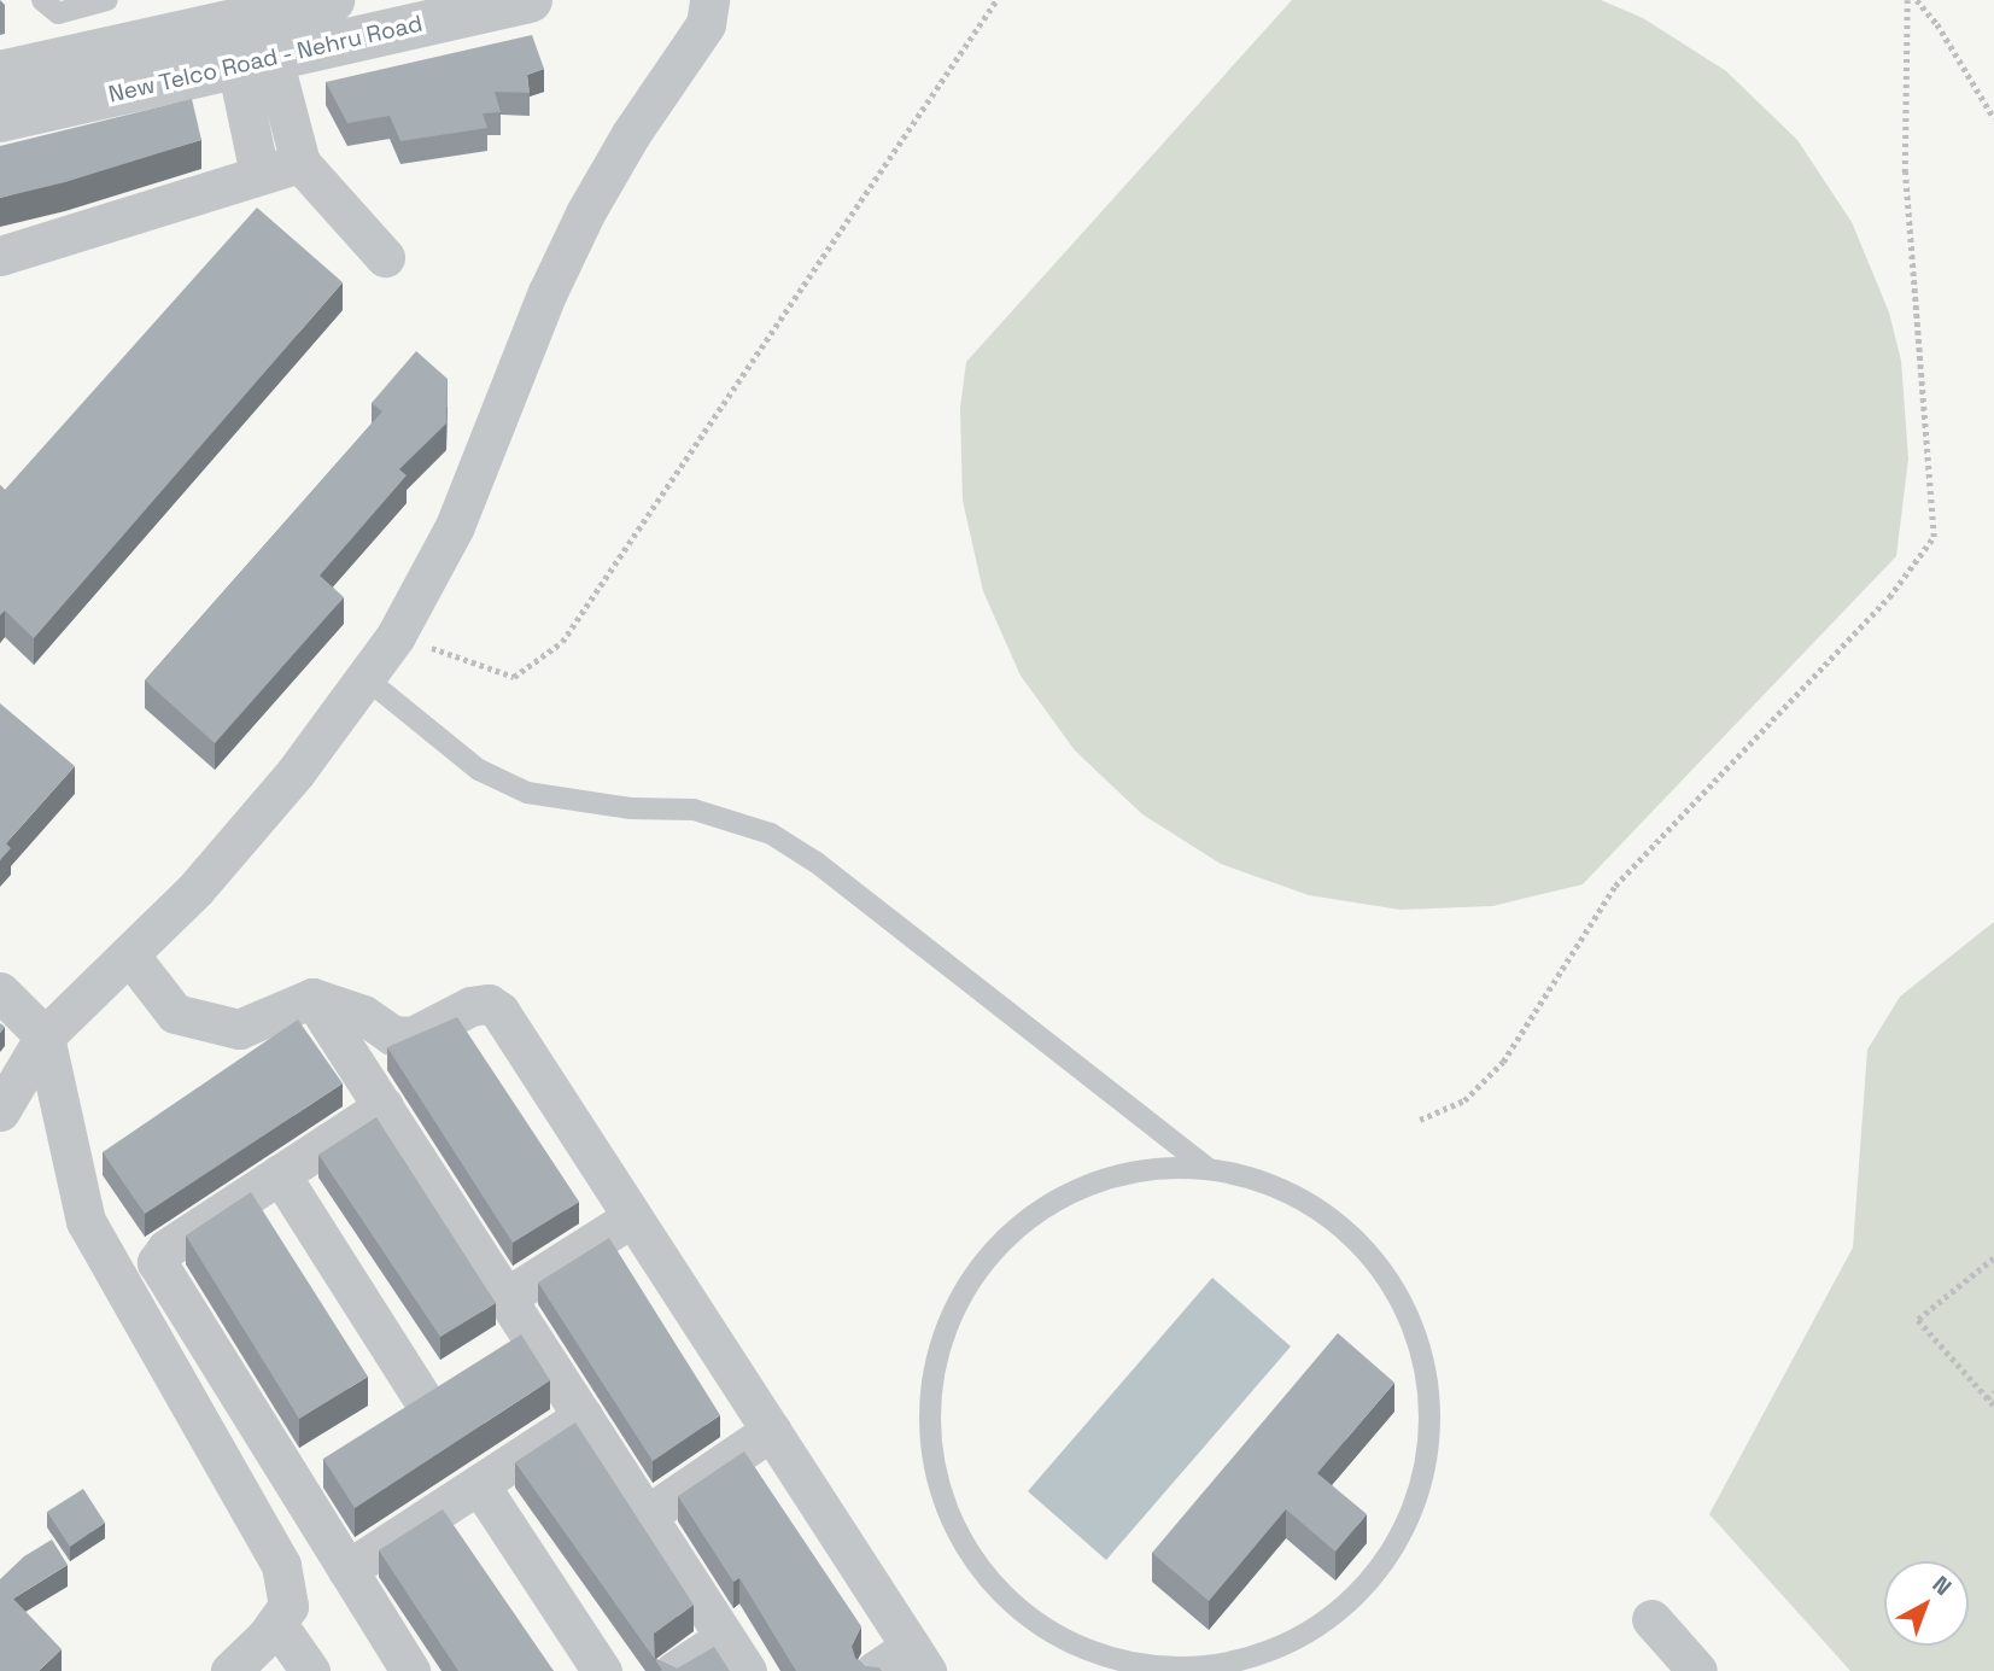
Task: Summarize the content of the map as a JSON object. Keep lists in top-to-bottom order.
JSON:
{
  "streets": {
    "street": ["New Telco Road - Nehru Road"]
  },
  "north": "top right"
}
